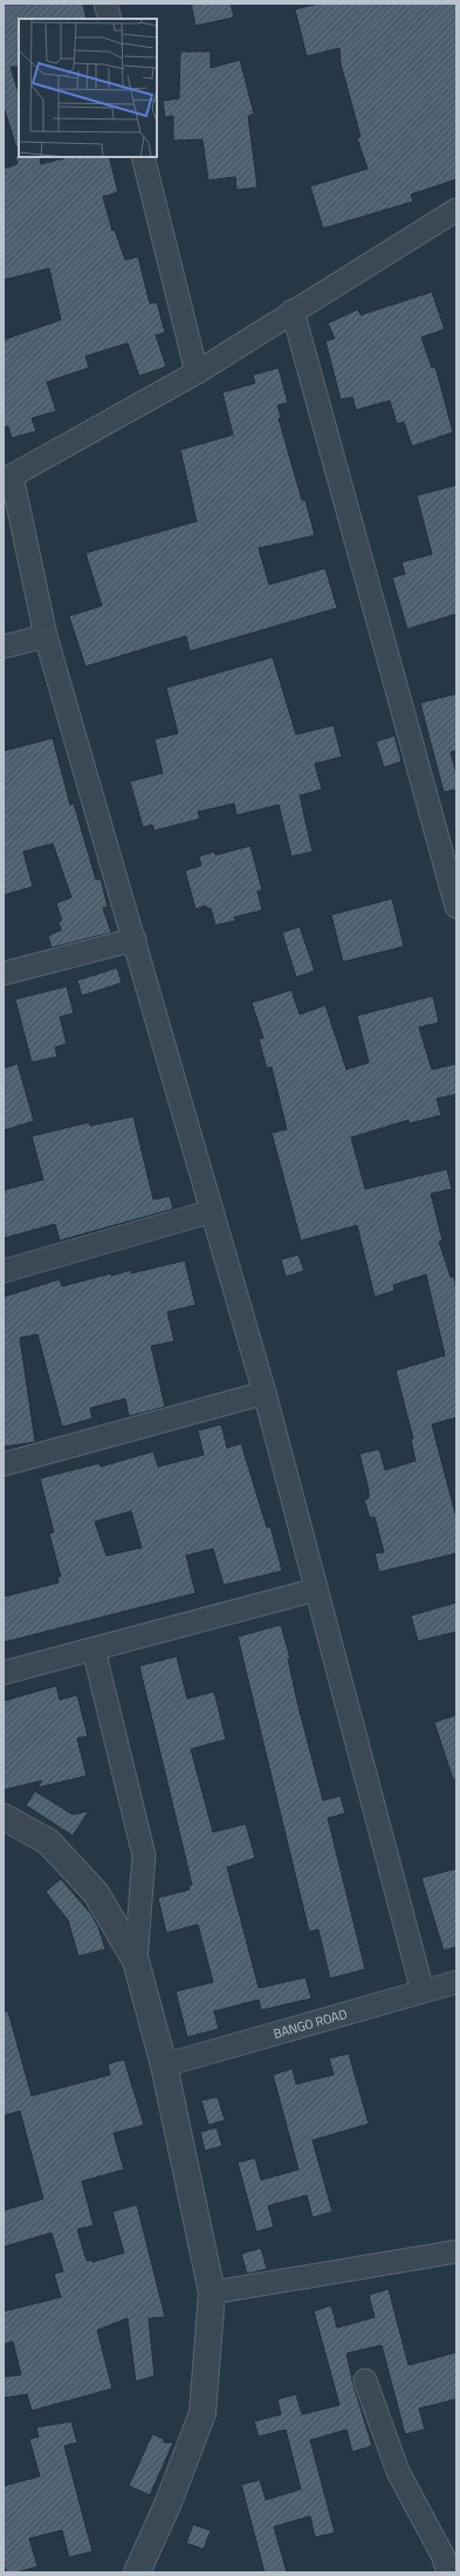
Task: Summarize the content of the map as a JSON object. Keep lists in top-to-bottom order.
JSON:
{
  "streets": {
    "street": ["BANGO ROAD"]
  }
}
